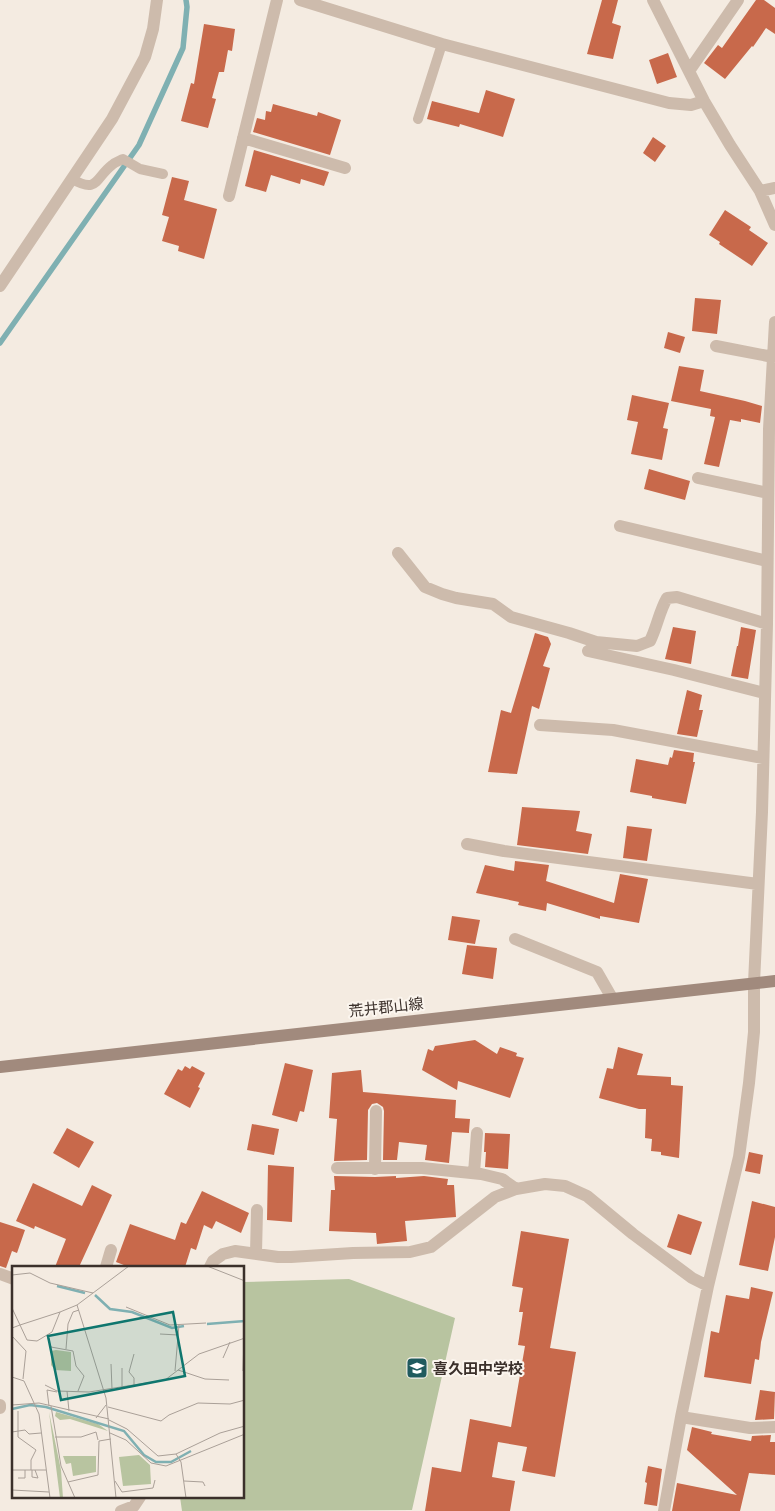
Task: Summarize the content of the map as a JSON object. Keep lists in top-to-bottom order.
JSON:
{
  "streets": {
    "main road": ["荒井郡山線"]
  },
  "places": {
    "school or university": ["喜久田中学校"]
  }
}
